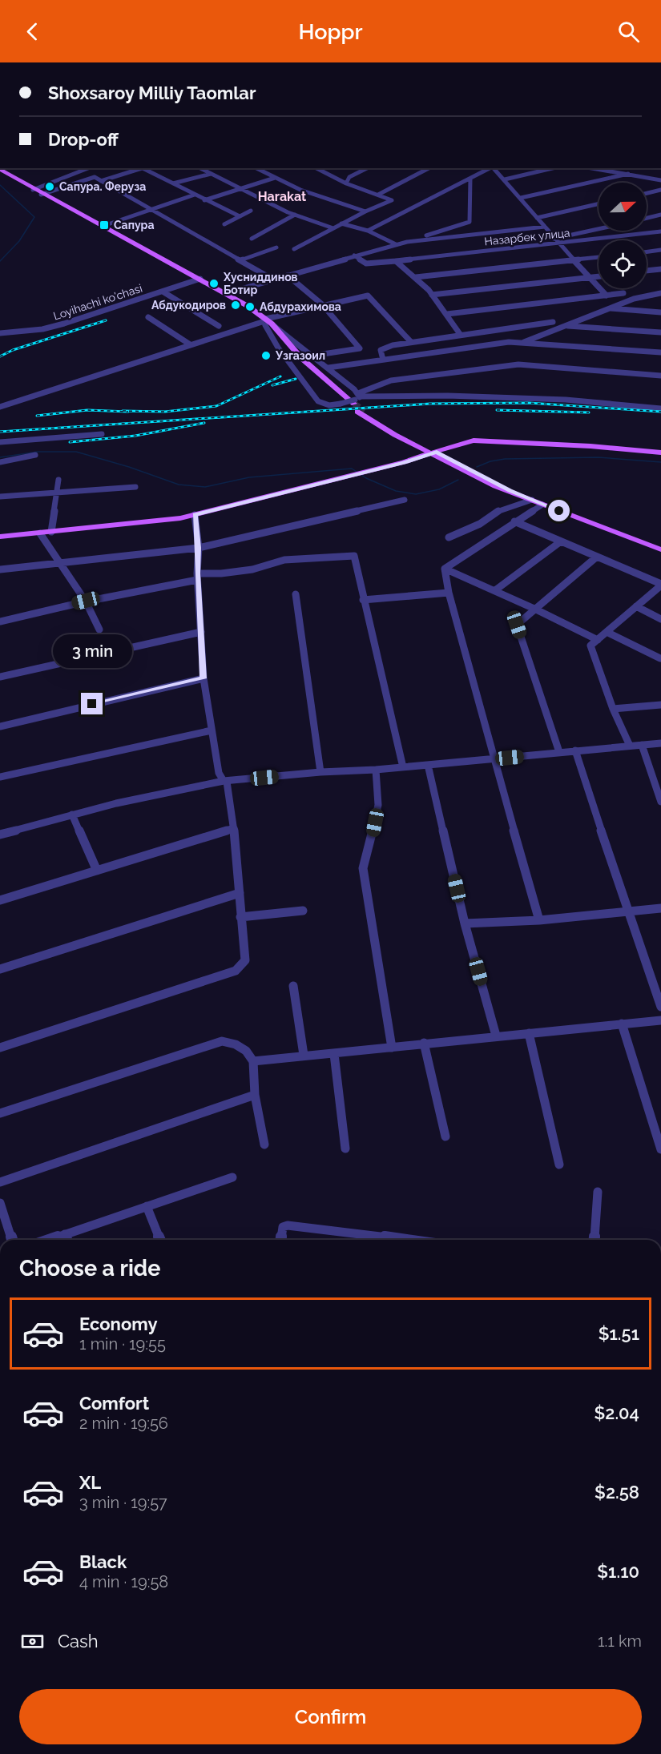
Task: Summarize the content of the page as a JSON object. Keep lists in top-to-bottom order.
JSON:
{
  "streets": {
    "street": ["Назарбек улица", "Loyihachi ko'chasi"]
  },
  "districts": ["Harakat"],
  "places": {
    "other": [
      "Сапура. Феруза",
      "Хусниддинов Ботир",
      "Абдукодиров",
      "Абдурахимова",
      "Узгазоил"
    ],
    "transit": ["Сапура"]
  },
  "north": "right",
  "page": {
    "header": "Hoppr",
    "banner": ["Shoxsaroy Milliy Taomlar", "Drop-off"],
    "bubble": "3 min",
    "heading": "Choose a ride",
    "list": [
      {
        "name": "Economy",
        "note": "1 min · 19:55",
        "value": "$1.51"
      },
      {
        "name": "Comfort",
        "note": "2 min · 19:56",
        "value": "$2.04"
      },
      {
        "name": "XL",
        "note": "3 min · 19:57",
        "value": "$2.58"
      },
      {
        "name": "Black",
        "note": "4 min · 19:58",
        "value": "$1.10"
      }
    ],
    "pay": ["Cash", "1.1 km"],
    "buttons": "Confirm"
  }
}
